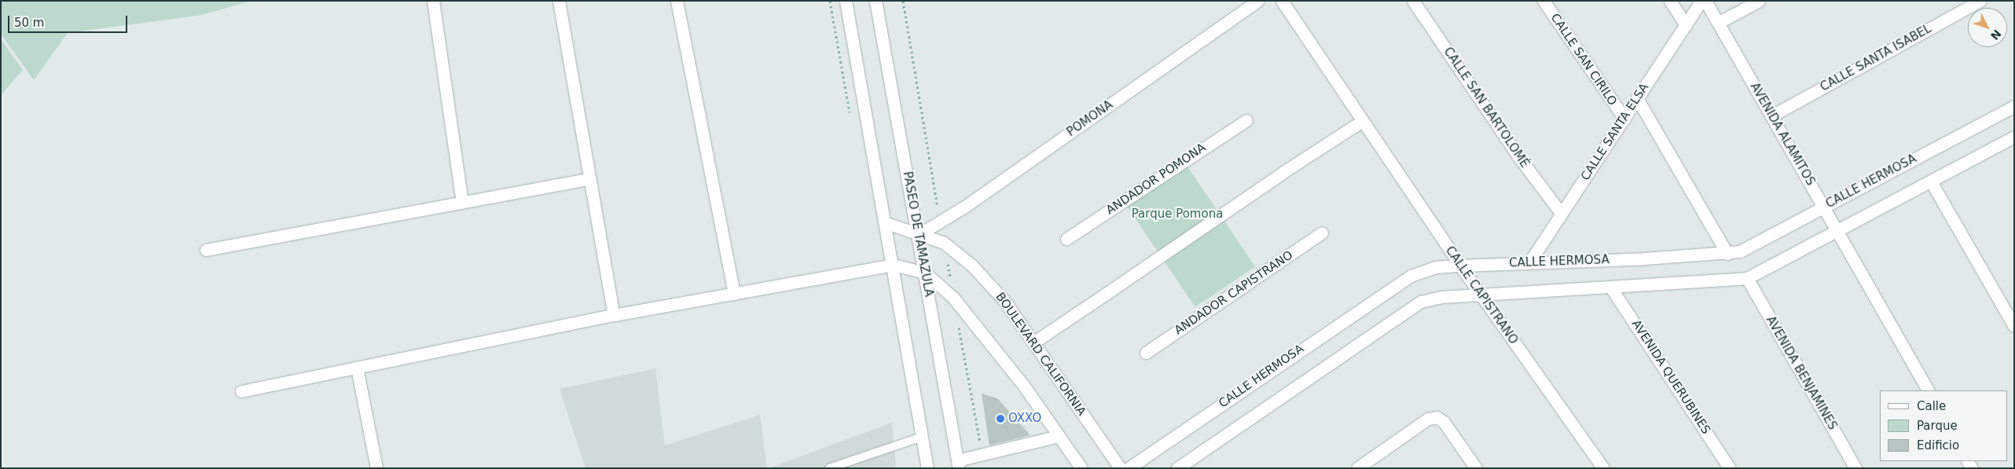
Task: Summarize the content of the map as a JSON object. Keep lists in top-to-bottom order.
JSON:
{
  "streets": {
    "street": [
      "CALLE SANTA ISABEL",
      "CALLE SAN CIRILO",
      "CALLE SAN BARTOLOMÉ",
      "POMONA",
      "CALLE SANTA ELSA",
      "AVENIDA ALAMITOS",
      "ANDADOR POMONA",
      "CALLE HERMOSA",
      "PASEO DE TAMAZULA",
      "ANDADOR CAPISTRANO",
      "CALLE CAPISTRANO",
      "BOULEVARD CALIFORNIA",
      "AVENIDA BENJAMINES",
      "AVENIDA QUERUBINES"
    ]
  },
  "crossings": [
    ["CALLE SANTA ISABEL", "AVENIDA ALAMITOS"],
    ["CALLE SAN CIRILO", "CALLE SANTA ELSA"],
    ["CALLE SAN BARTOLOMÉ", "CALLE SANTA ELSA"],
    ["POMONA", "PASEO DE TAMAZULA"],
    ["POMONA", "BOULEVARD CALIFORNIA"],
    ["CALLE SANTA ELSA", "CALLE HERMOSA"],
    ["AVENIDA ALAMITOS", "CALLE HERMOSA"],
    ["CALLE HERMOSA", "CALLE CAPISTRANO"],
    ["PASEO DE TAMAZULA", "BOULEVARD CALIFORNIA"]
  ],
  "parks": ["Parque Pomona"],
  "places": ["OXXO"],
  "legend": ["Calle", "Parque", "Edificio"],
  "scale_bar": "50 m",
  "north": "bottom right"
}
